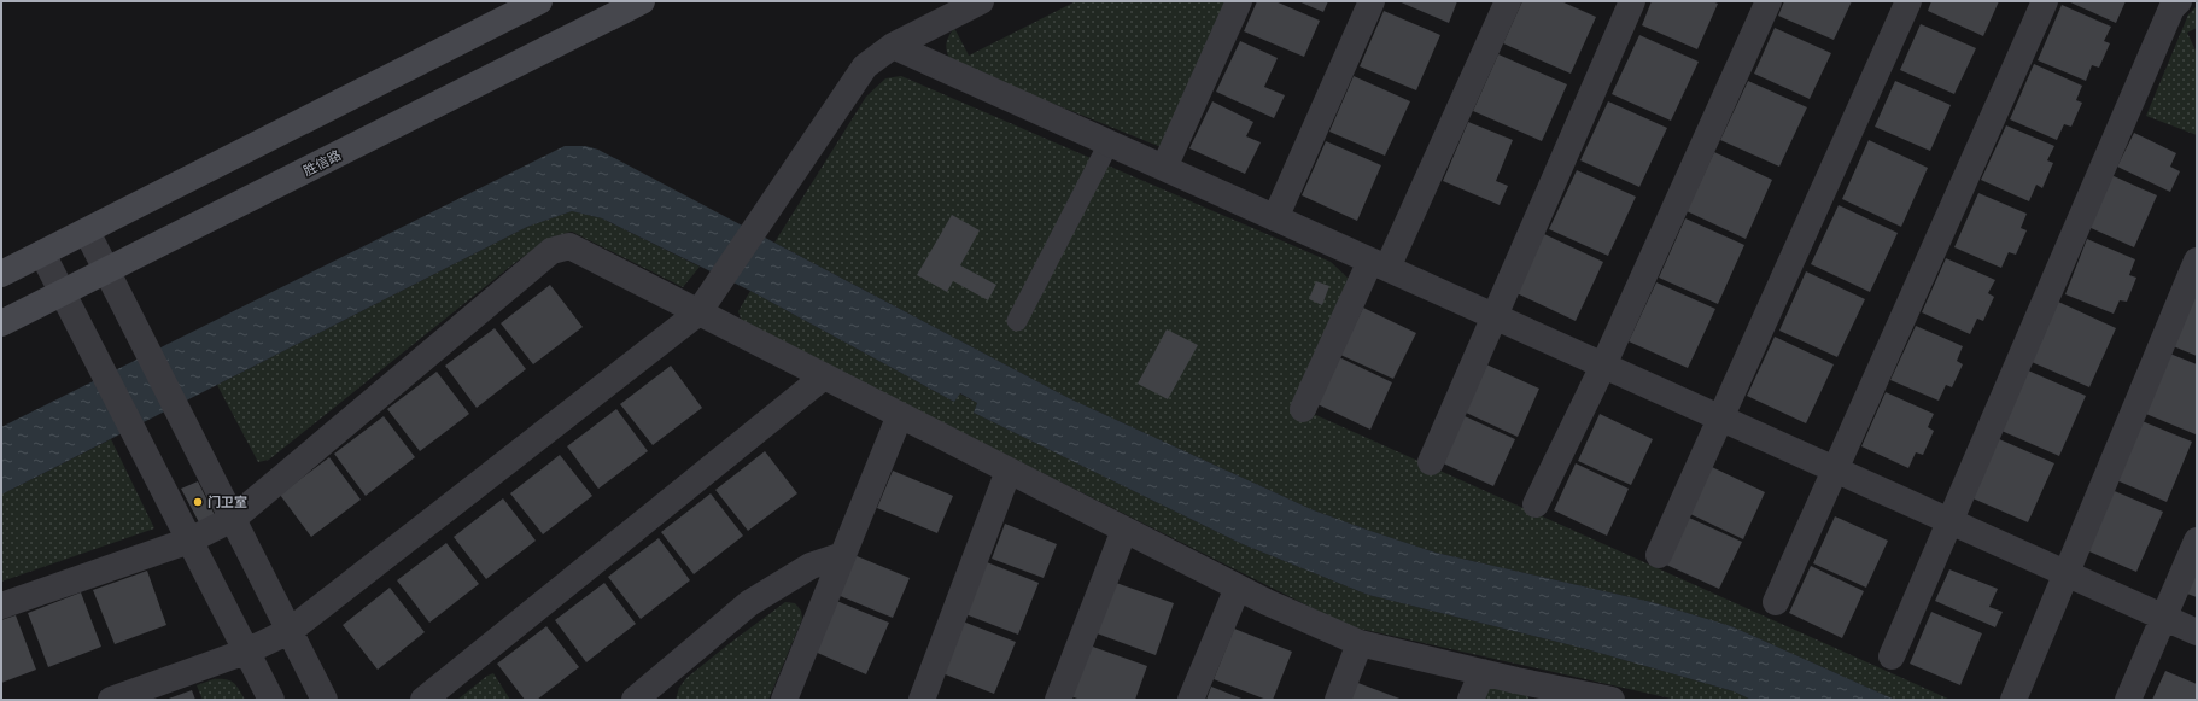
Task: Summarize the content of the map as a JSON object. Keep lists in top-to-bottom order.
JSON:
{
  "streets": {
    "street": ["胜信路"]
  },
  "places": ["门卫室"]
}
